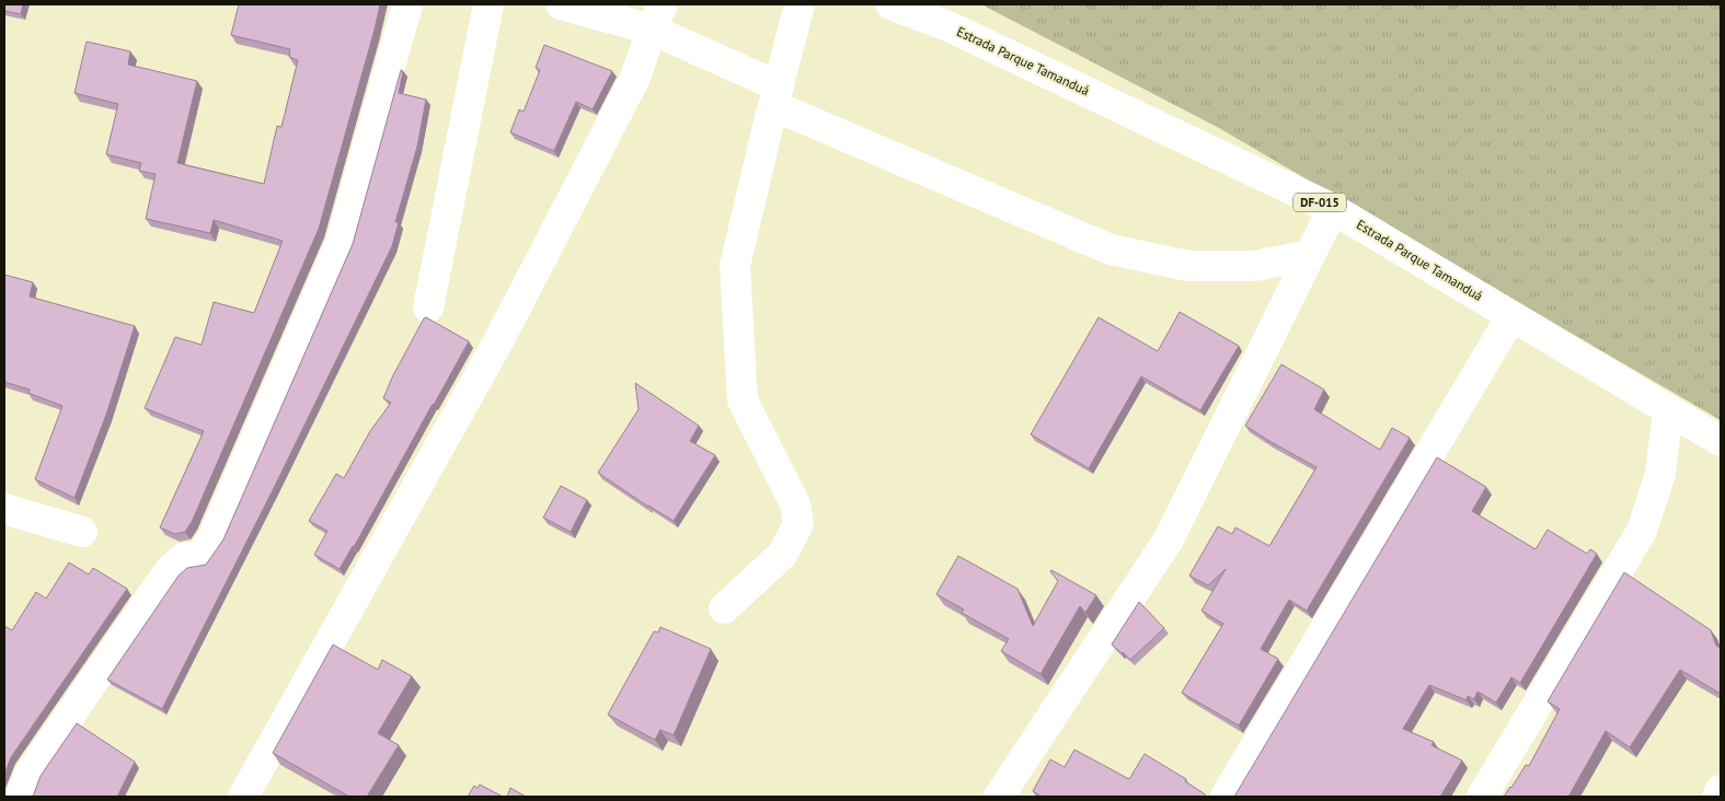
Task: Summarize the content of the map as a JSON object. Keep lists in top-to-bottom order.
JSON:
{
  "streets": {
    "street": ["Estrada Parque Tamanduá", "DF-015"]
  }
}
